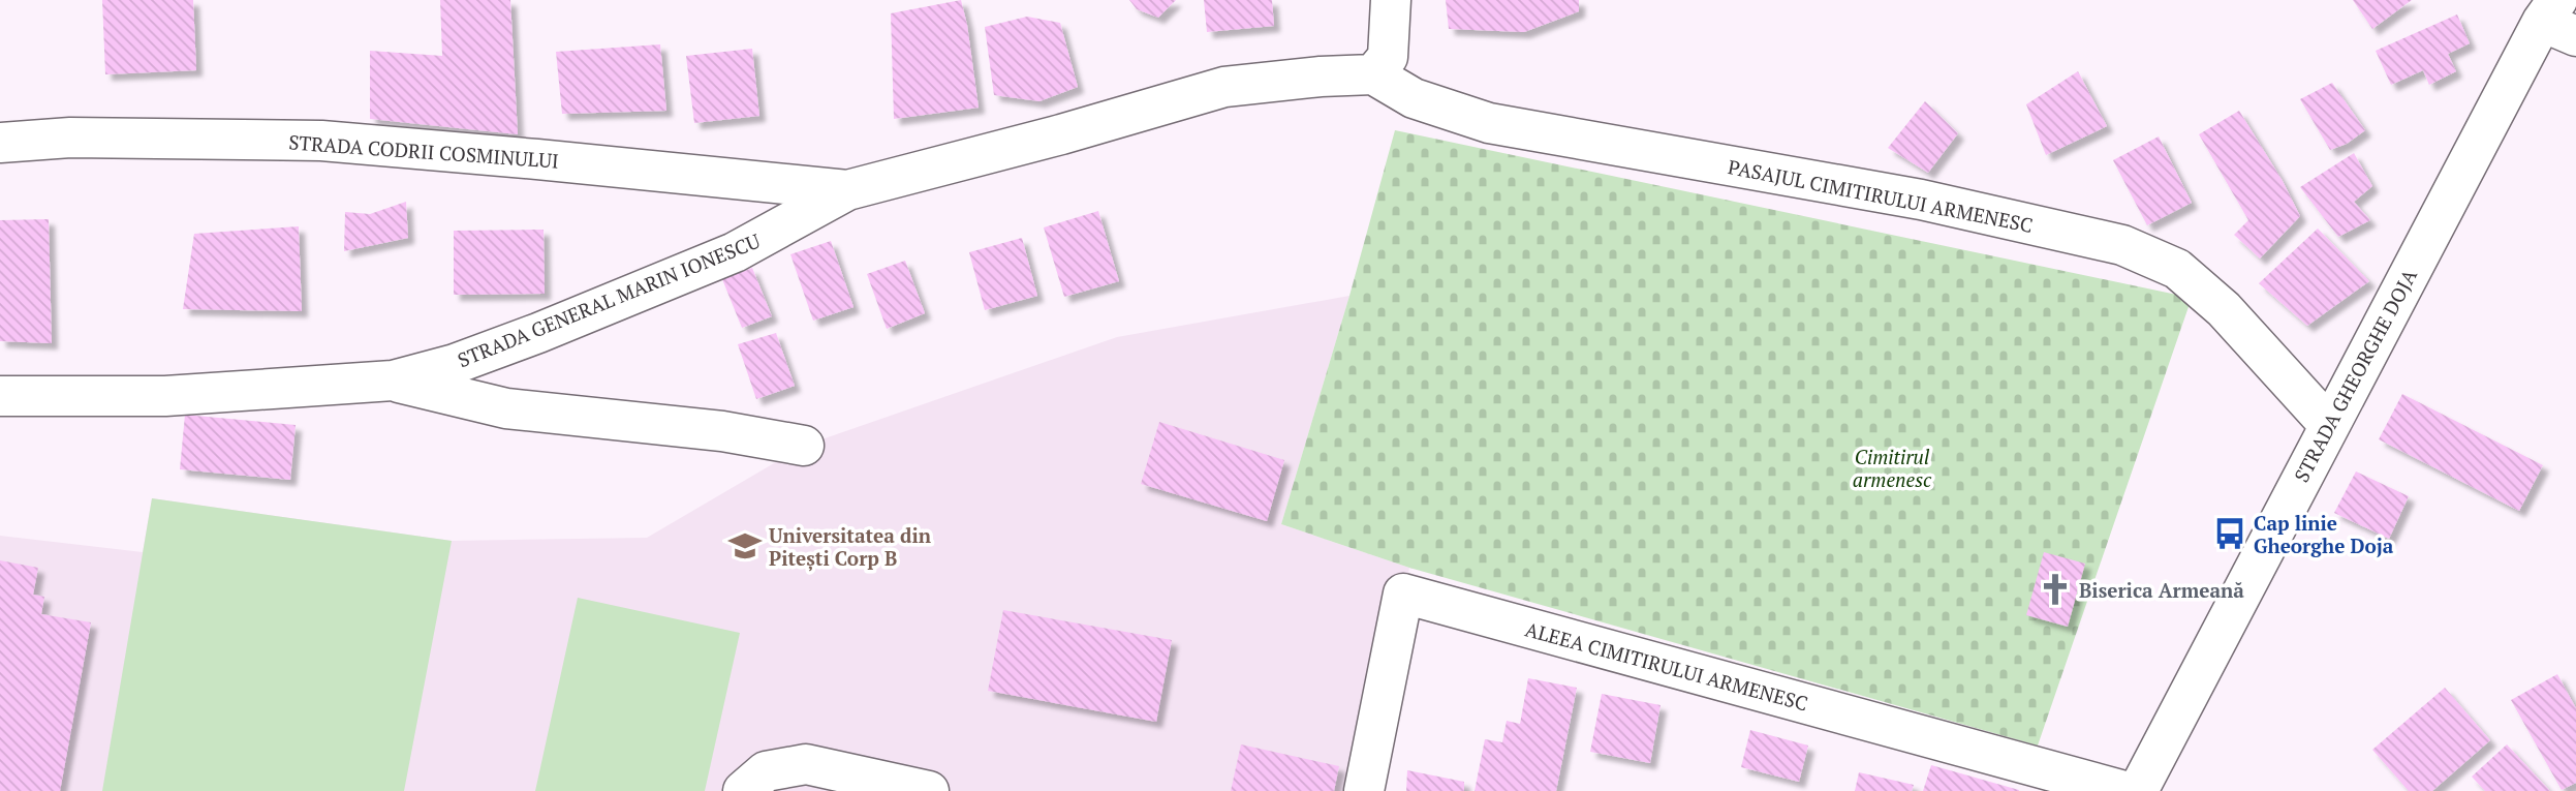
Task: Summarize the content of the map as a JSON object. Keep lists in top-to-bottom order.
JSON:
{
  "streets": {
    "street": [
      "STRADA CODRII COSMINULUI",
      "PASAJUL CIMITIRULUI ARMENESC",
      "STRADA GENERAL MARIN IONESCU",
      "STRADA GHEORGHE DOJA",
      "ALEEA CIMITIRULUI ARMENESC"
    ]
  },
  "crossings": [
    ["STRADA CODRII COSMINULUI", "STRADA GENERAL MARIN IONESCU"],
    ["PASAJUL CIMITIRULUI ARMENESC", "STRADA GENERAL MARIN IONESCU"],
    ["PASAJUL CIMITIRULUI ARMENESC", "STRADA GHEORGHE DOJA"]
  ],
  "parks": ["Cimitirul armenesc"],
  "places": {
    "bus stop": ["Cap linie Gheorghe Doja"],
    "school or university": ["Universitatea din Pitești Corp B"],
    "church": ["Biserica Armeană"]
  }
}
